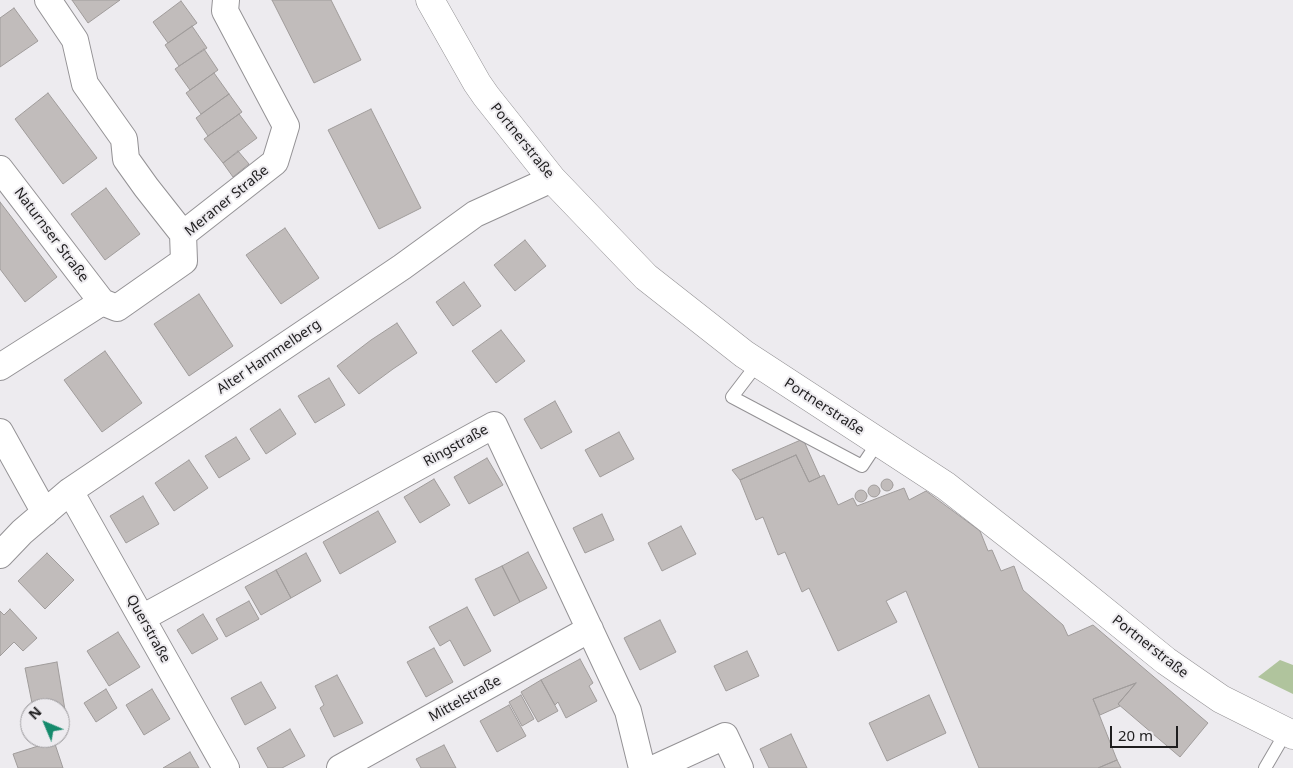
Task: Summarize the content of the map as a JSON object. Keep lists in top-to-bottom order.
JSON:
{
  "streets": {
    "street": [
      "Portnerstraße",
      "Meraner Straße",
      "Naturnser Straße",
      "Alter Hammelberg",
      "Ringstraße",
      "Querstraße",
      "Mittelstraße"
    ]
  },
  "crossings": [
    ["Portnerstraße", "Alter Hammelberg"],
    ["Meraner Straße", "Naturnser Straße"],
    ["Alter Hammelberg", "Querstraße"],
    ["Ringstraße", "Querstraße"],
    ["Ringstraße", "Mittelstraße"]
  ],
  "scale_bar": "20 m",
  "north": "top left"
}
